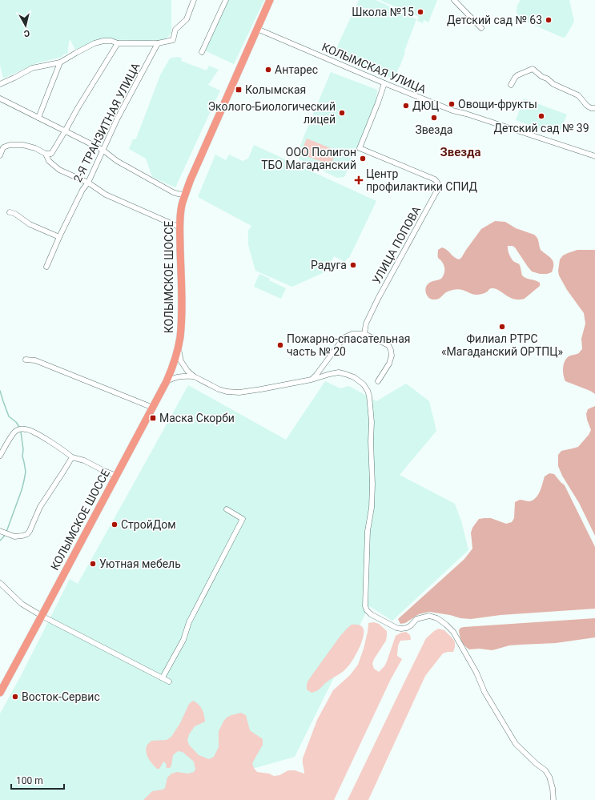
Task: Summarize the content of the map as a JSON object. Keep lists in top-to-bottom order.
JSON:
{
  "streets": {
    "highway": ["КОЛЫМСКОЕ ШОССЕ"],
    "street": ["КОЛЫМСКАЯ УЛИЦА", "2-Я ТРАНЗИТНАЯ УЛИЦА", "УЛИЦА ПОПОВА"]
  },
  "crossings": [
    ["КОЛЫМСКАЯ УЛИЦА", "УЛИЦА ПОПОВА"],
    ["КОЛЫМСКАЯ УЛИЦА", "КОЛЫМСКОЕ ШОССЕ"]
  ],
  "districts": ["Звезда"],
  "places": {
    "other": [
      "Школа №15",
      "Детский сад № 63",
      "Антарес",
      "Овощи-фрукты",
      "ДЮЦ",
      "Эколого-Биологический лицей",
      "Детский сад № 39",
      "Звезда",
      "ООО Полигон ТБО Магаданский",
      "Радуга",
      "Филиал РТРС «Магаданский ОРТПЦ»",
      "Пожарно-спасательная часть № 20",
      "СтройДом",
      "Уютная мебель",
      "Восток-Сервис"
    ],
    "transit": ["Колымская", "Маска Скорби"],
    "health": ["Центр профилактики СПИД"]
  },
  "scale_bar": "100 m",
  "north": "bottom"
}
